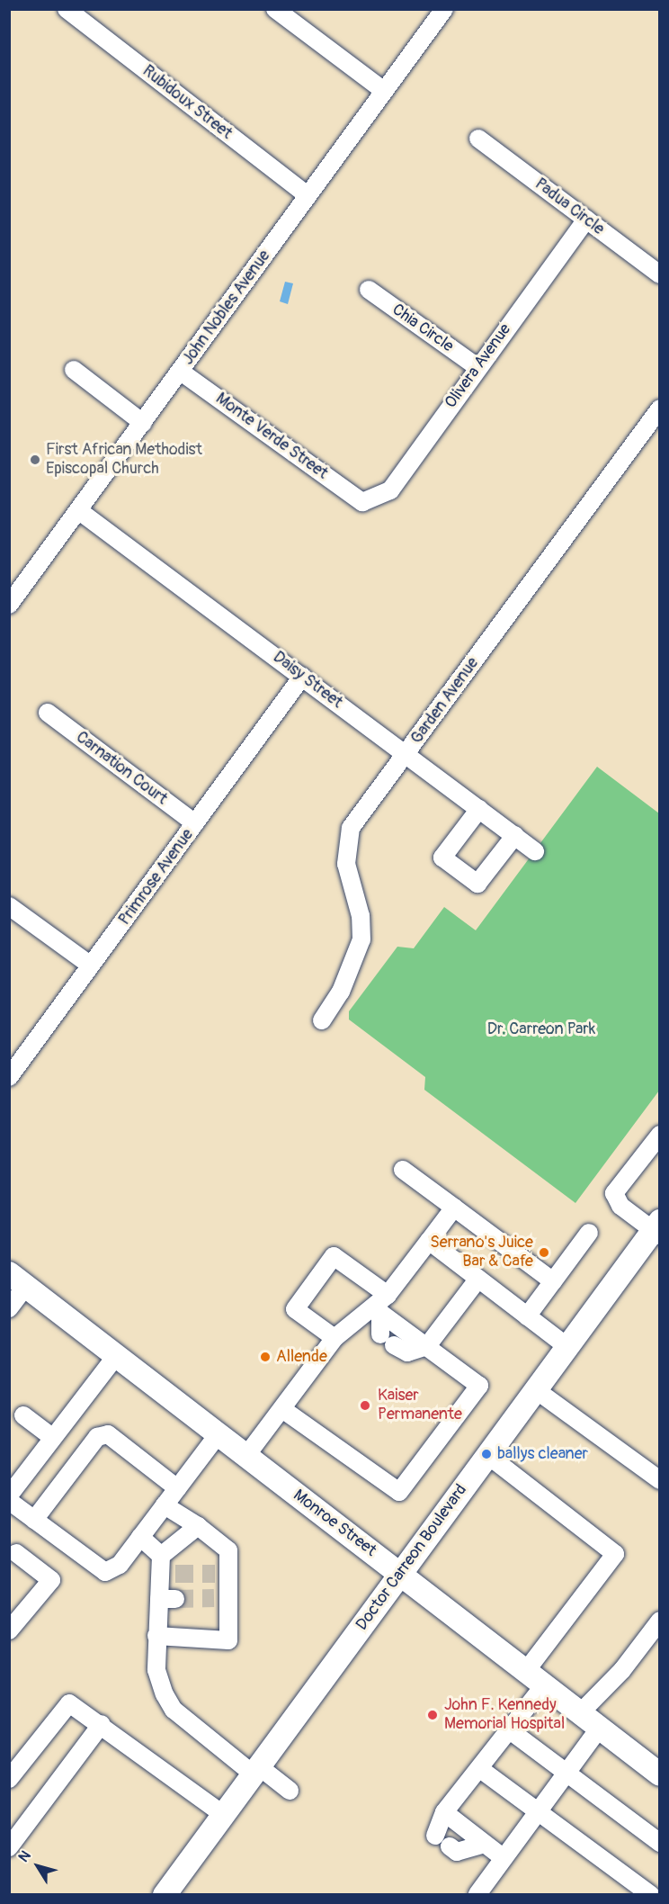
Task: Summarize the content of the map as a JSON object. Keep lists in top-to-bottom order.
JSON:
{
  "streets": {
    "main road": ["Monroe Street", "Doctor Carreon Boulevard"],
    "street": [
      "Rubidoux Street",
      "Padua Circle",
      "John Nobles Avenue",
      "Chia Circle",
      "Olivera Avenue",
      "Monte Verde Street",
      "Daisy Street",
      "Garden Avenue",
      "Carnation Court",
      "Primrose Avenue"
    ]
  },
  "crossings": [
    ["Rubidoux Street", "John Nobles Avenue"],
    ["Padua Circle", "Olivera Avenue"],
    ["John Nobles Avenue", "Monte Verde Street"],
    ["John Nobles Avenue", "Daisy Street"],
    ["Chia Circle", "Olivera Avenue"],
    ["Olivera Avenue", "Monte Verde Street"],
    ["Daisy Street", "Garden Avenue"],
    ["Daisy Street", "Primrose Avenue"],
    ["Carnation Court", "Primrose Avenue"],
    ["Monroe Street", "Doctor Carreon Boulevard"]
  ],
  "parks": ["Dr. Carreon Park"],
  "places": [
    "First African Methodist Episcopal Church",
    "Serrano's Juice Bar & Cafe",
    "Allende",
    "Kaiser Permanente",
    "ballys cleaner",
    "John F. Kennedy Memorial Hospital"
  ],
  "north": "top left"
}
